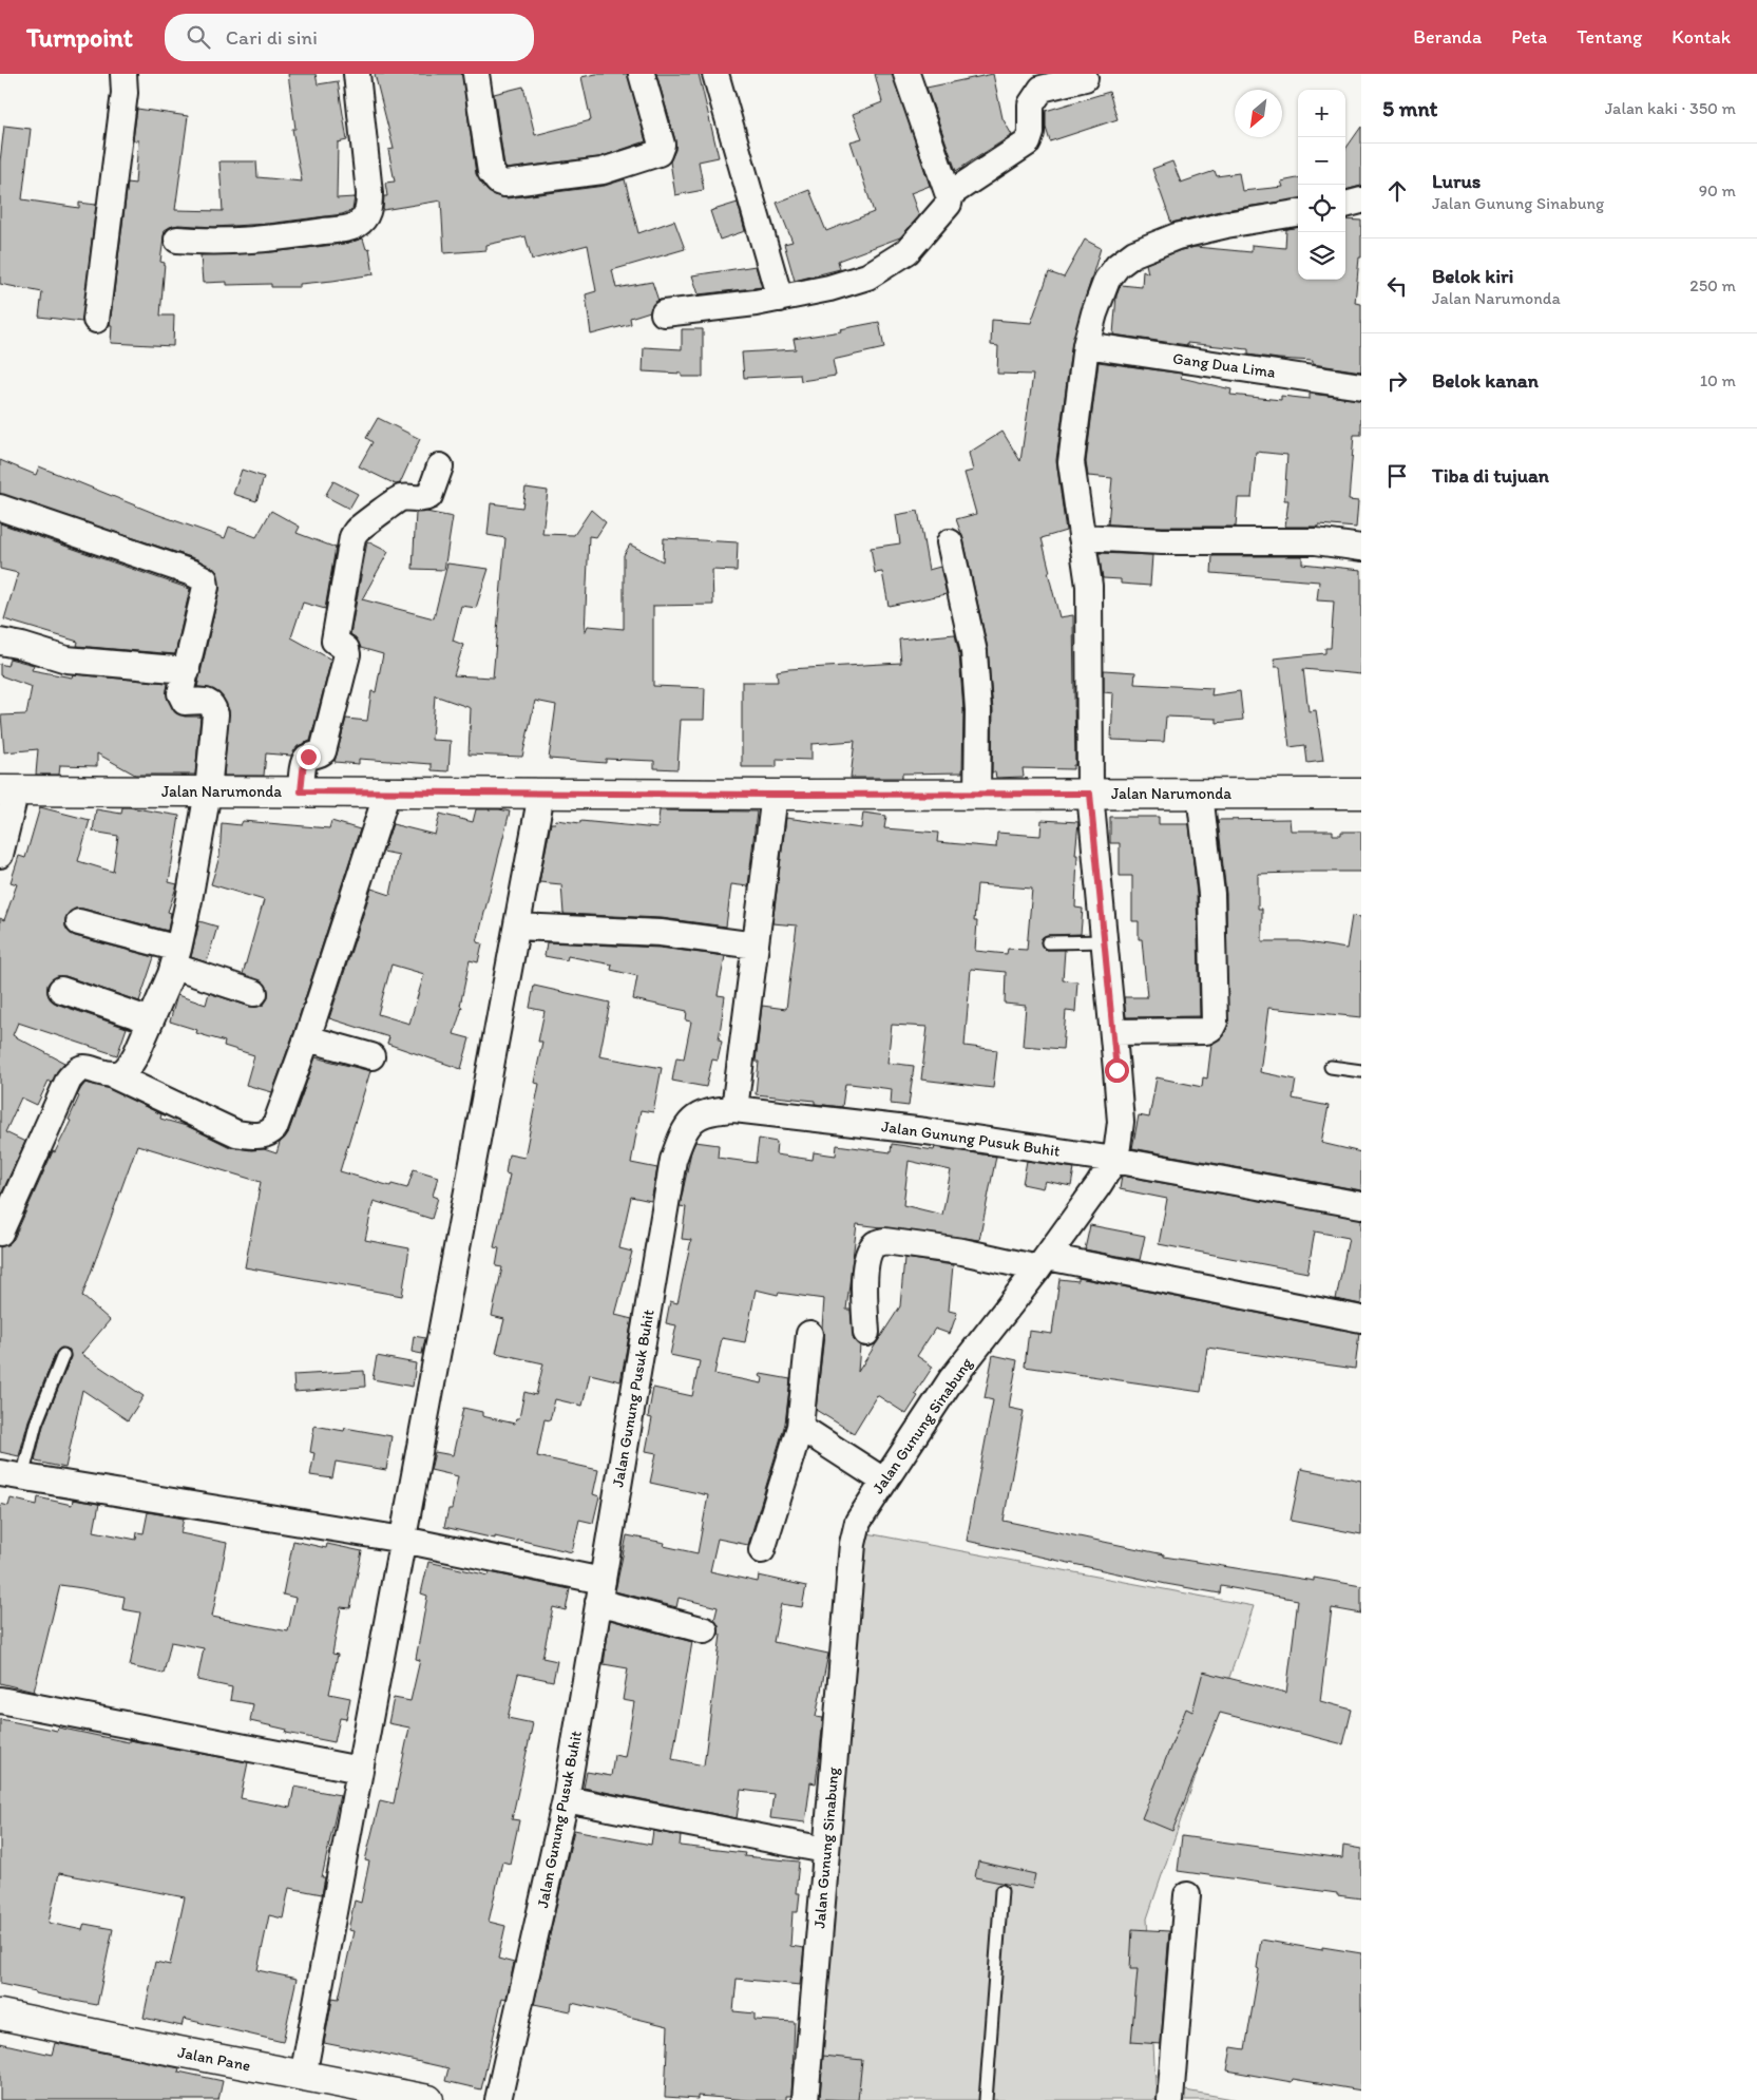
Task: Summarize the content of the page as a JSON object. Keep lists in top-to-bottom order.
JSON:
{
  "streets": {
    "street": [
      "Gang Dua Lima",
      "Jalan Narumonda",
      "Jalan Gunung Pusuk Buhit",
      "Jalan Gunung Sinabung",
      "Jalan Pane"
    ]
  },
  "crossings": [
    ["Gang Dua Lima", "Jalan Gunung Sinabung"],
    ["Jalan Narumonda", "Jalan Gunung Sinabung"],
    ["Jalan Gunung Pusuk Buhit", "Jalan Gunung Sinabung"]
  ],
  "north": "bottom left",
  "page": {
    "header": "Turnpoint",
    "search": "Cari di sini",
    "nav": [
      "Beranda",
      "Peta",
      "Tentang",
      "Kontak"
    ],
    "heading": ["5 mnt", "Jalan kaki · 350 m"],
    "map_buttons": ["+", "−"],
    "list": [
      ["Lurus", "Jalan Gunung Sinabung", "90 m"],
      ["Belok kiri", "Jalan Narumonda", "250 m"],
      ["Belok kanan", "10 m"],
      "Tiba di tujuan"
    ]
  }
}
